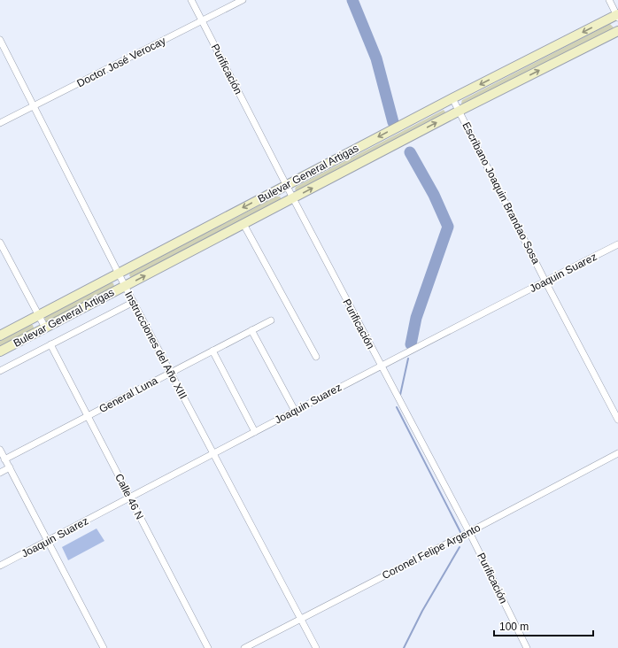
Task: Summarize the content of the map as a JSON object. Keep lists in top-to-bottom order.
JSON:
{
  "streets": {
    "street": [
      "Doctor José Verocay",
      "Purificación",
      "Bulevar General Artigas",
      "Escribano Joaquin Brandao Sosa",
      "Joaquin Suarez",
      "Instrucciones del Año XIII",
      "General Luna",
      "Calle 46 N",
      "Coronel Felipe Argento"
    ]
  },
  "crossings": [
    ["Doctor José Verocay", "Purificación"],
    ["Doctor José Verocay", "Instrucciones del Año XIII"],
    ["Purificación", "Bulevar General Artigas"],
    ["Purificación", "Joaquin Suarez"],
    ["Purificación", "Coronel Felipe Argento"],
    ["Bulevar General Artigas", "Escribano Joaquin Brandao Sosa"],
    ["Bulevar General Artigas", "Instrucciones del Año XIII"],
    ["Escribano Joaquin Brandao Sosa", "Joaquin Suarez"],
    ["Joaquin Suarez", "Instrucciones del Año XIII"],
    ["Joaquin Suarez", "Calle 46 N"],
    ["Instrucciones del Año XIII", "General Luna"],
    ["Instrucciones del Año XIII", "Coronel Felipe Argento"],
    ["General Luna", "Calle 46 N"]
  ],
  "scale_bar": "100 m"
}
